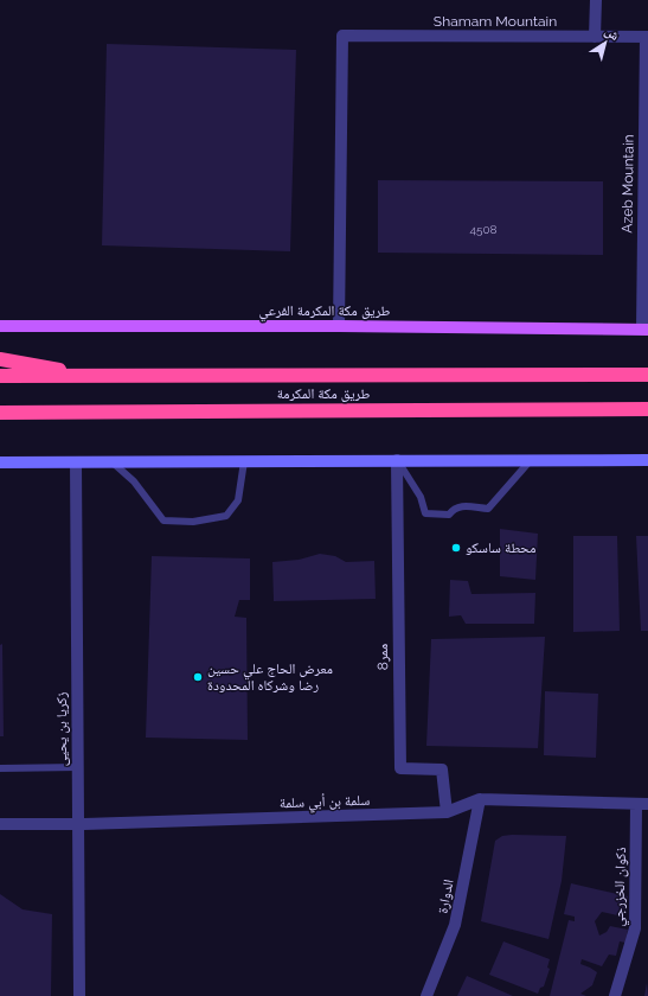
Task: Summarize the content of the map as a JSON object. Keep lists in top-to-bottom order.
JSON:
{
  "streets": {
    "highway": ["طريق مكة المكرمة"],
    "main road": ["طريق مكة المكرمة الفرعي"],
    "street": [
      "Shamam Mountain",
      "Azeb Mountain",
      "ممر8",
      "زكريا بن يحيى",
      "سلمة بن أبي سلمة",
      "ذكوان الخزرجي",
      "الدوارة"
    ]
  },
  "crossings": [
    ["Shamam Mountain", "Azeb Mountain"],
    ["Shamam Mountain", "طريق مكة المكرمة الفرعي"],
    ["Azeb Mountain", "طريق مكة المكرمة الفرعي"],
    ["ممر8", "سلمة بن أبي سلمة"],
    ["زكريا بن يحيى", "سلمة بن أبي سلمة"],
    ["سلمة بن أبي سلمة", "ذكوان الخزرجي"],
    ["سلمة بن أبي سلمة", "الدوارة"]
  ],
  "places": ["محطة ساسكو", "معرض الحاج علي حسين رضا وشركاه المحدودة"],
  "house_numbers": ["4508"],
  "north": "top right"
}
